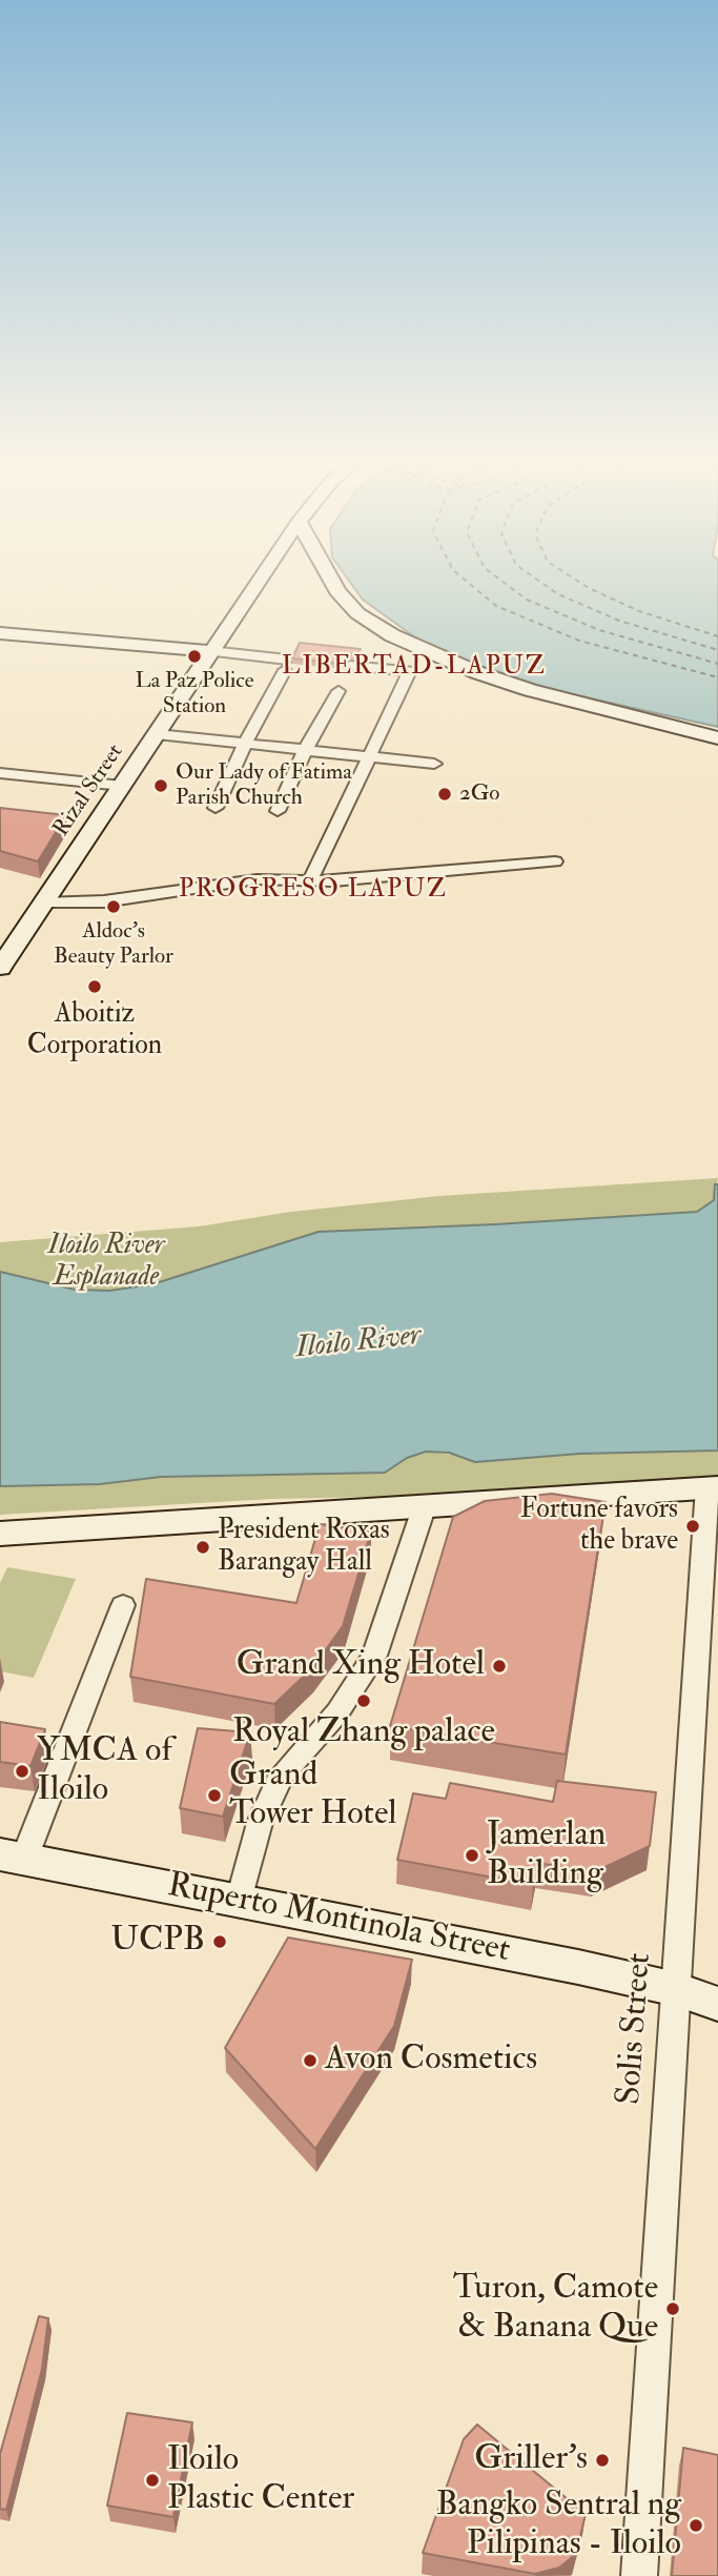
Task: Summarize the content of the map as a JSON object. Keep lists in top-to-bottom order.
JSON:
{
  "streets": {
    "main road": ["Rizal Street", "Ruperto Montinola Street"],
    "street": ["Solis Street"]
  },
  "crossings": [
    ["Ruperto Montinola Street", "Solis Street"]
  ],
  "districts": ["LIBERTAD-LAPUZ", "PROGRESO LAPUZ"],
  "water": ["Iloilo River"],
  "parks": ["Iloilo River Esplanade"],
  "places": [
    "La Paz Police Station",
    "Our Lady of Fatima Parish Church",
    "2Go",
    "Aldoc's Beauty Parlor",
    "Aboitiz Corporation",
    "Fortune favors the brave",
    "President Roxas Barangay Hall",
    "Grand Xing Hotel",
    "Royal Zhang palace",
    "YMCA of Iloilo",
    "Grand Tower Hotel",
    "Jamerlan Building",
    "UCPB",
    "Avon Cosmetics",
    "Turon, Camote & Banana Que",
    "Griller's",
    "Iloilo Plastic Center",
    "Bangko Sentral ng Pilipinas - Iloilo"
  ]
}
